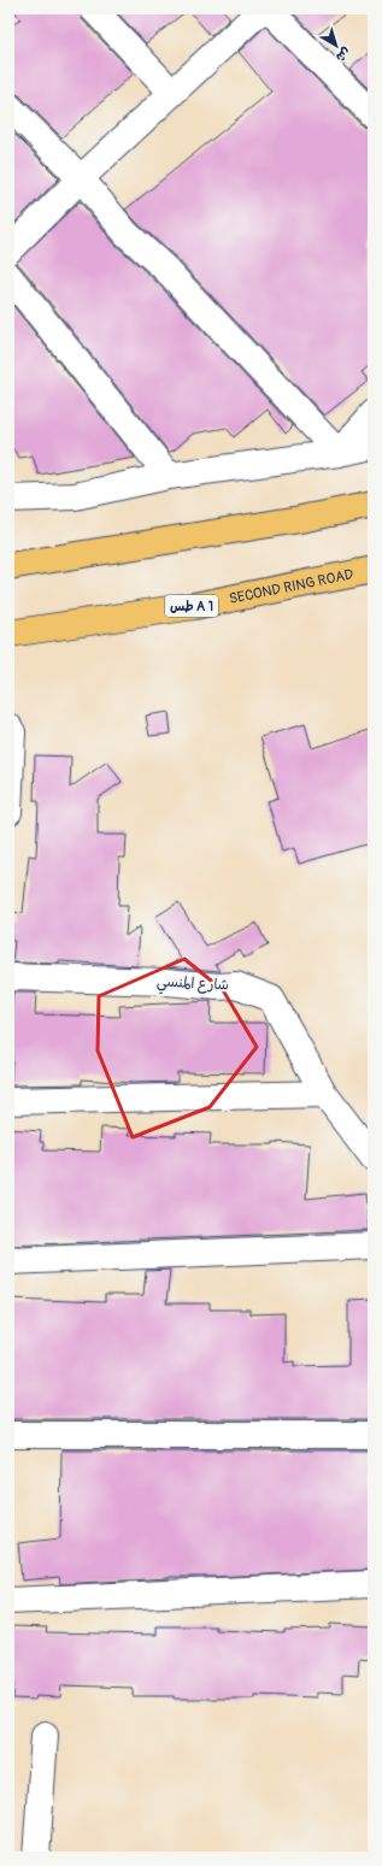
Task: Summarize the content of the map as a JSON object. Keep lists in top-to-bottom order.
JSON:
{
  "streets": {
    "highway": ["SECOND RING ROAD", "طس A 1"],
    "street": ["شارع المنسي"]
  },
  "north": "bottom right"
}
